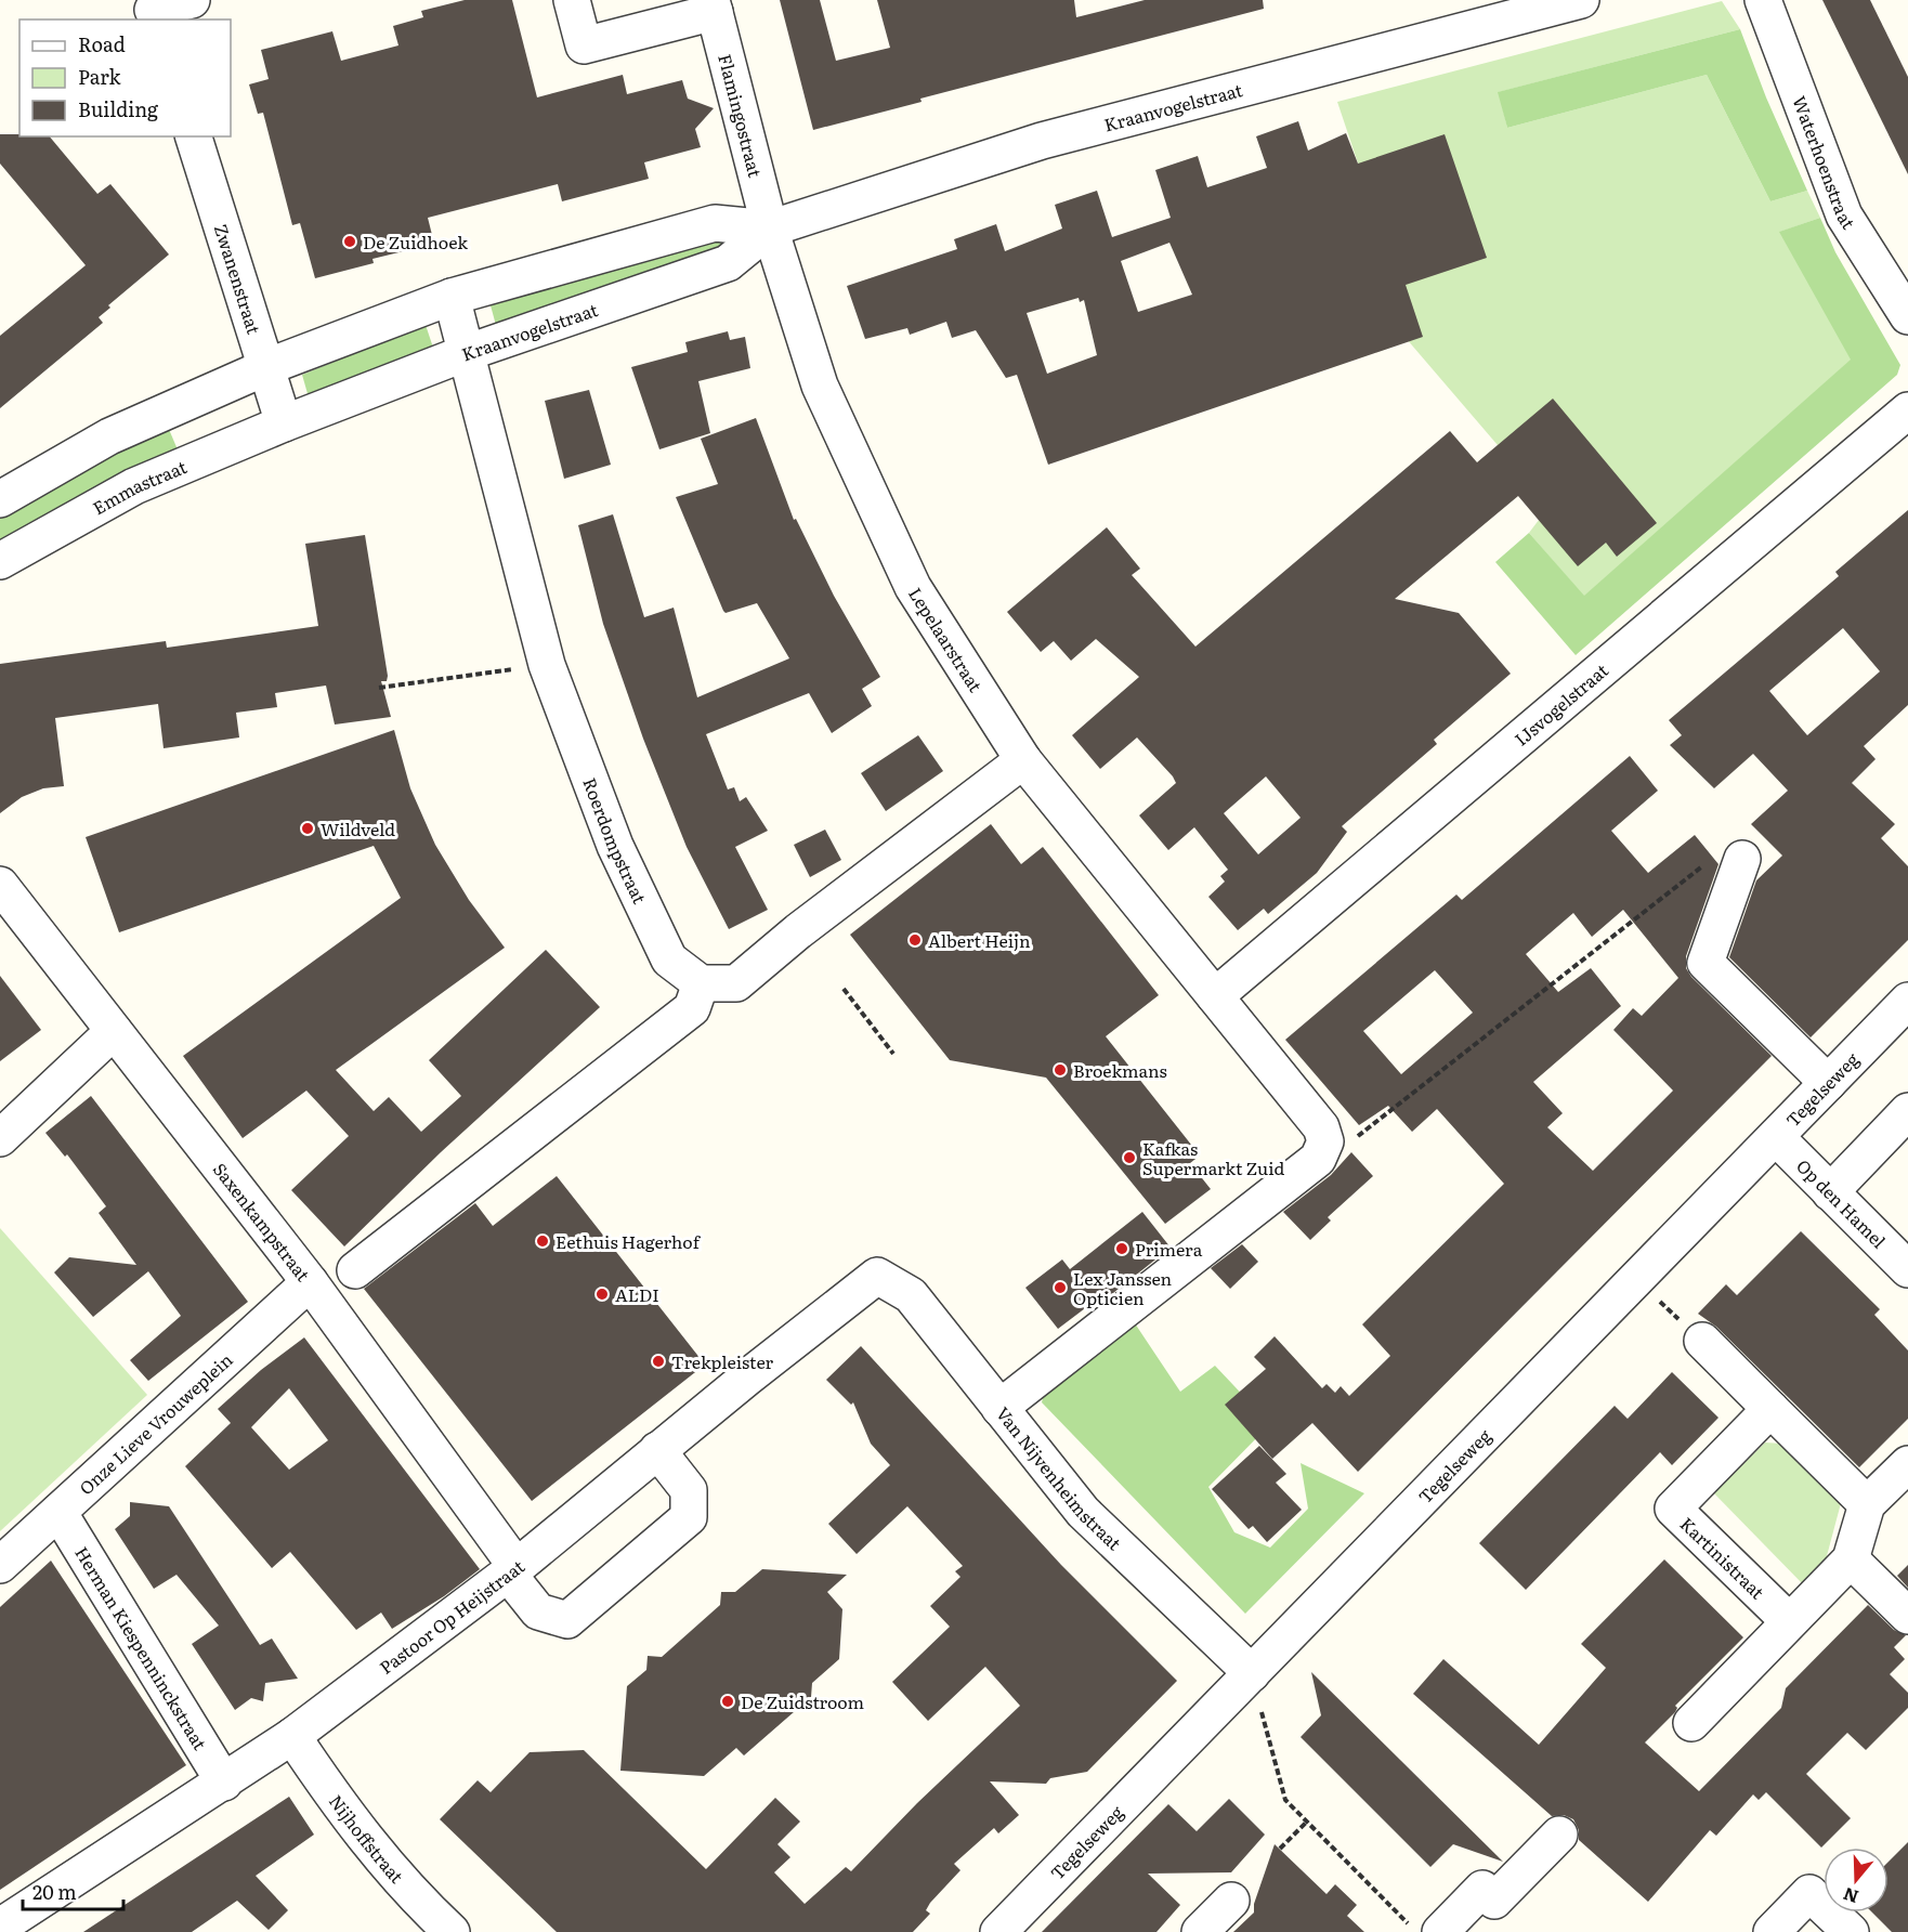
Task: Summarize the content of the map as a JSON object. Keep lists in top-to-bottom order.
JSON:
{
  "streets": {
    "street": [
      "Kraanvogelstraat",
      "Flamingostraat",
      "Waterhoenstraat",
      "Zwanenstraat",
      "Emmastraat",
      "Lepelaarstraat",
      "IJsvogelstraat",
      "Roerdompstraat",
      "Tegelseweg",
      "Op den Hamel",
      "Saxenkampstraat",
      "Onze Lieve Vrouweplein",
      "Van Nijvenheimstraat",
      "Kartinistraat",
      "Pastoor Op Heijstraat",
      "Herman Kiespenninckstraat",
      "Nijhoffstraat"
    ]
  },
  "crossings": [
    ["Kraanvogelstraat", "Flamingostraat"],
    ["Kraanvogelstraat", "Zwanenstraat"],
    ["Kraanvogelstraat", "Emmastraat"],
    ["Kraanvogelstraat", "Lepelaarstraat"],
    ["Kraanvogelstraat", "Roerdompstraat"],
    ["Flamingostraat", "Lepelaarstraat"],
    ["Zwanenstraat", "Emmastraat"],
    ["Lepelaarstraat", "IJsvogelstraat"],
    ["Lepelaarstraat", "Van Nijvenheimstraat"],
    ["Tegelseweg", "Op den Hamel"],
    ["Tegelseweg", "Van Nijvenheimstraat"],
    ["Saxenkampstraat", "Onze Lieve Vrouweplein"],
    ["Saxenkampstraat", "Pastoor Op Heijstraat"],
    ["Onze Lieve Vrouweplein", "Herman Kiespenninckstraat"],
    ["Van Nijvenheimstraat", "Pastoor Op Heijstraat"],
    ["Pastoor Op Heijstraat", "Herman Kiespenninckstraat"],
    ["Pastoor Op Heijstraat", "Nijhoffstraat"]
  ],
  "places": [
    "De Zuidhoek",
    "Wildveld",
    "Albert Heijn",
    "Broekmans",
    "Kafkas Supermarkt Zuid",
    "Eethuis Hagerhof",
    "Primera",
    "Lex Janssen Opticien",
    "ALDI",
    "Trekpleister",
    "De Zuidstroom"
  ],
  "legend": ["Road", "Park", "Building"],
  "scale_bar": "20 m",
  "north": "bottom"
}
